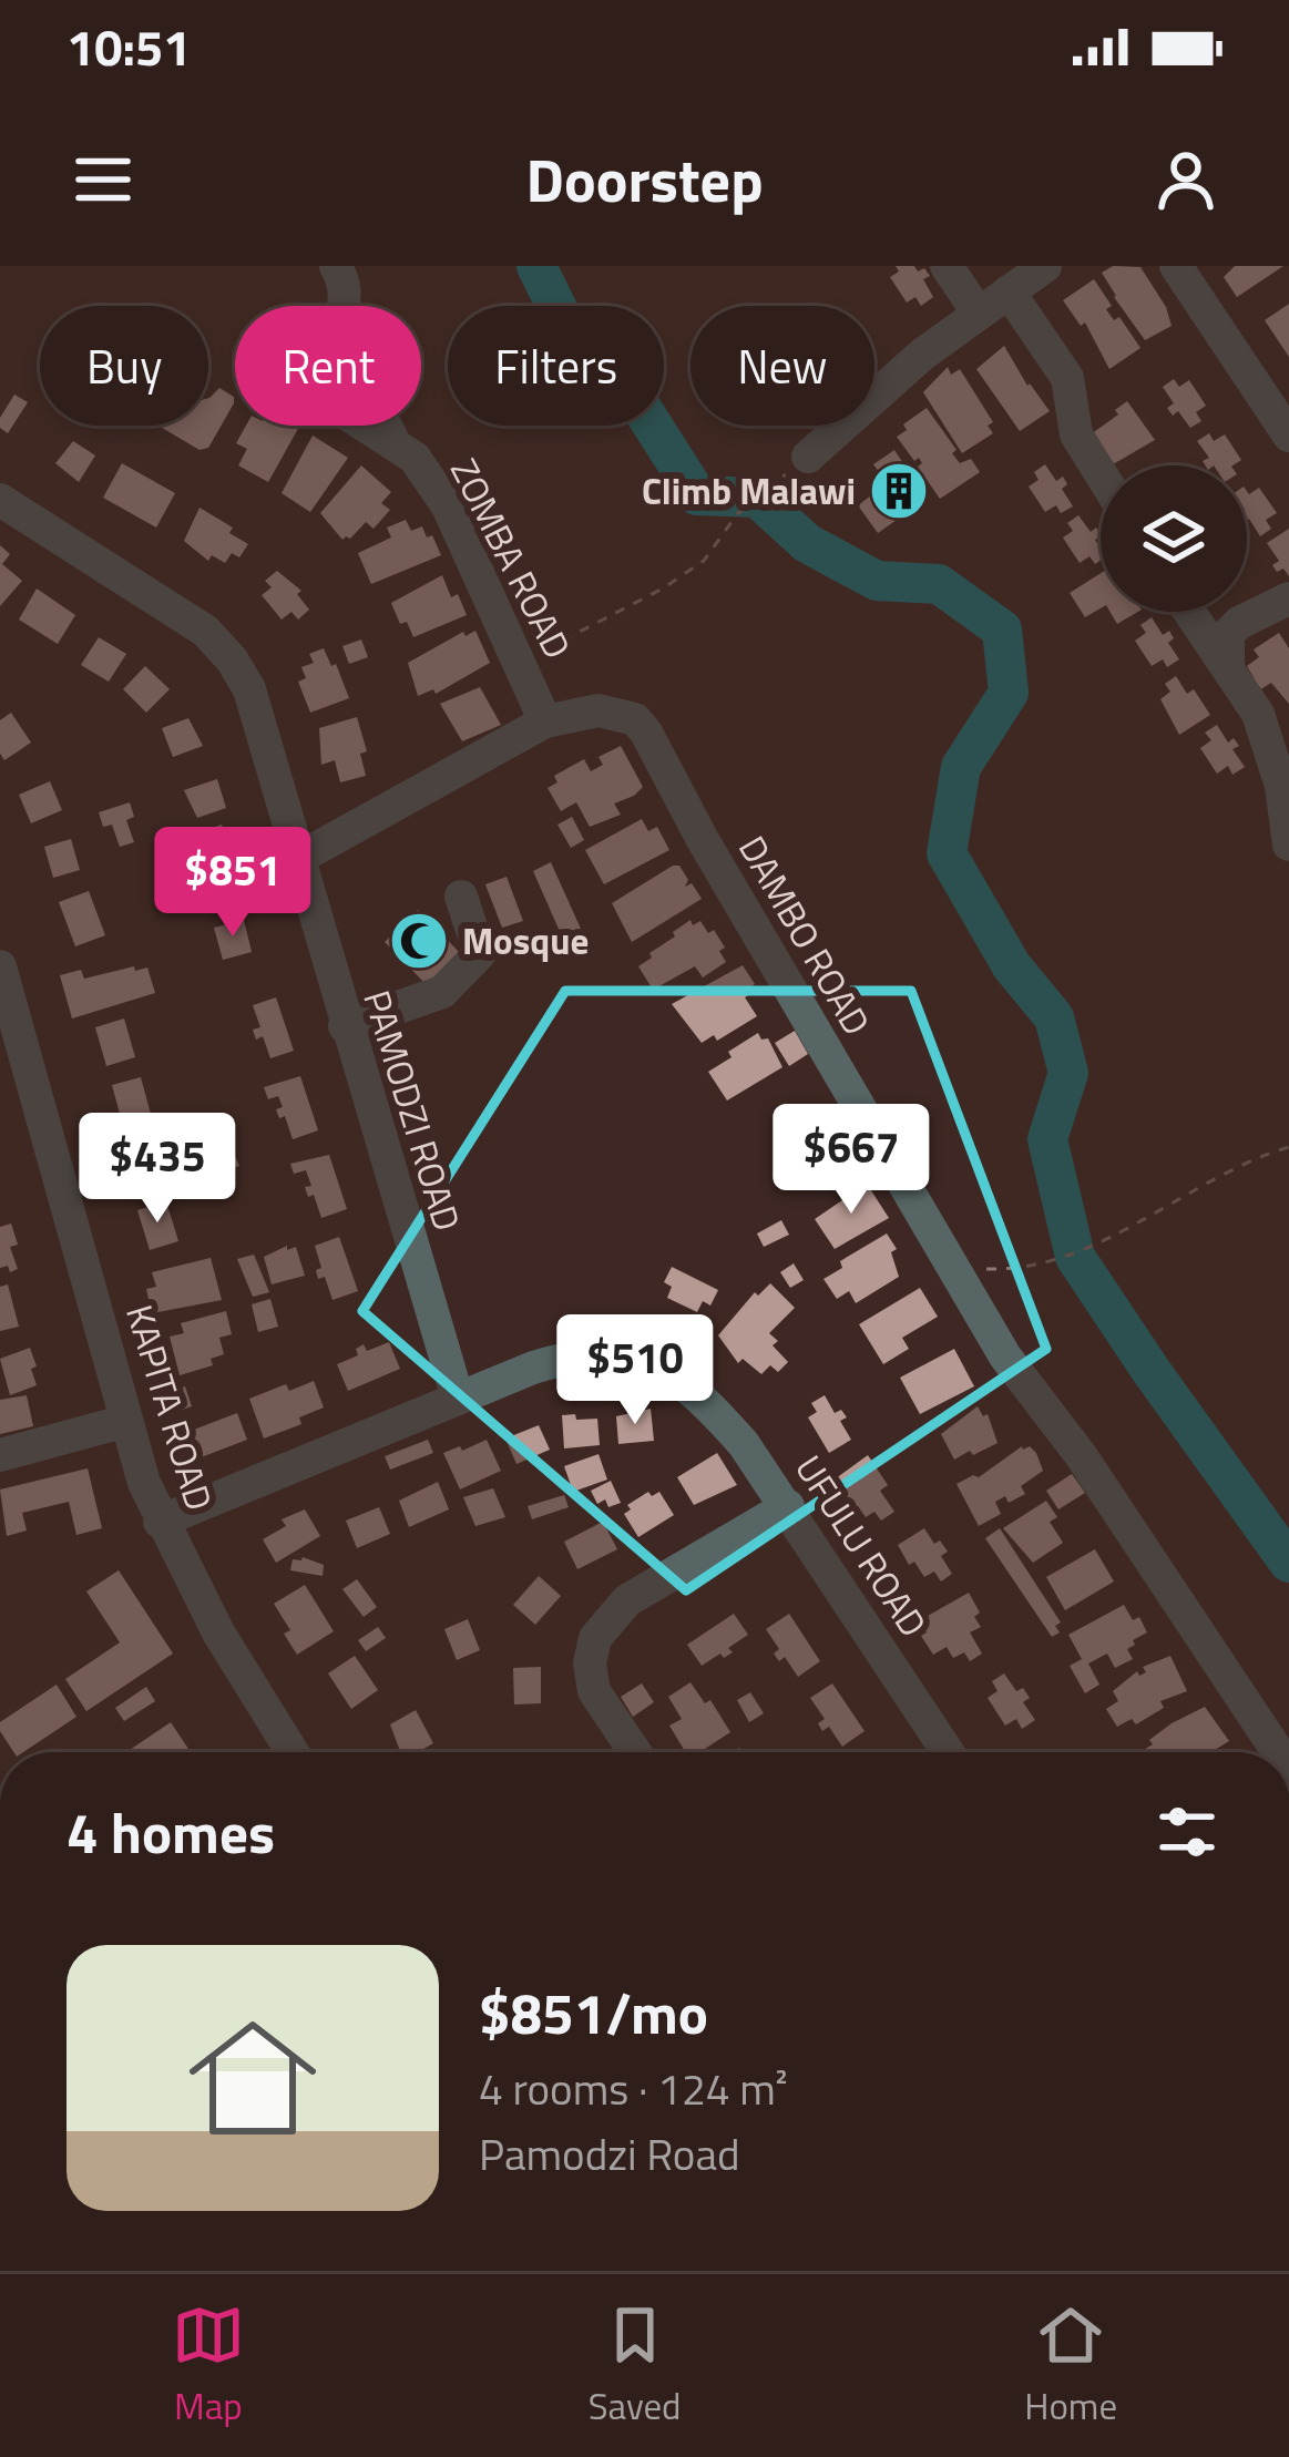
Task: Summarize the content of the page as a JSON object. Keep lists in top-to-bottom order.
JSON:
{
  "streets": {
    "street": [
      "ZOMBA ROAD",
      "DAMBO ROAD",
      "PAMODZI ROAD",
      "KAPITA ROAD",
      "UFULU ROAD"
    ]
  },
  "crossings": [
    ["ZOMBA ROAD", "DAMBO ROAD"],
    ["DAMBO ROAD", "PAMODZI ROAD"],
    ["PAMODZI ROAD", "UFULU ROAD"],
    ["KAPITA ROAD", "UFULU ROAD"]
  ],
  "places": {
    "building": ["Climb Malawi"],
    "mosque": ["Mosque"]
  },
  "page": {
    "status": "10:51",
    "header": "Doorstep",
    "chip": [
      "Buy",
      "Rent",
      "Filters",
      "New"
    ],
    "price": [
      "$851",
      "$667",
      "$435",
      "$510"
    ],
    "heading": "4 homes",
    "list": [
      {
        "name": "$851/mo",
        "note": "4 rooms · 124 m² · Pamodzi Road"
      }
    ],
    "tabs": ["Map", "Saved", "Home"]
  }
}
